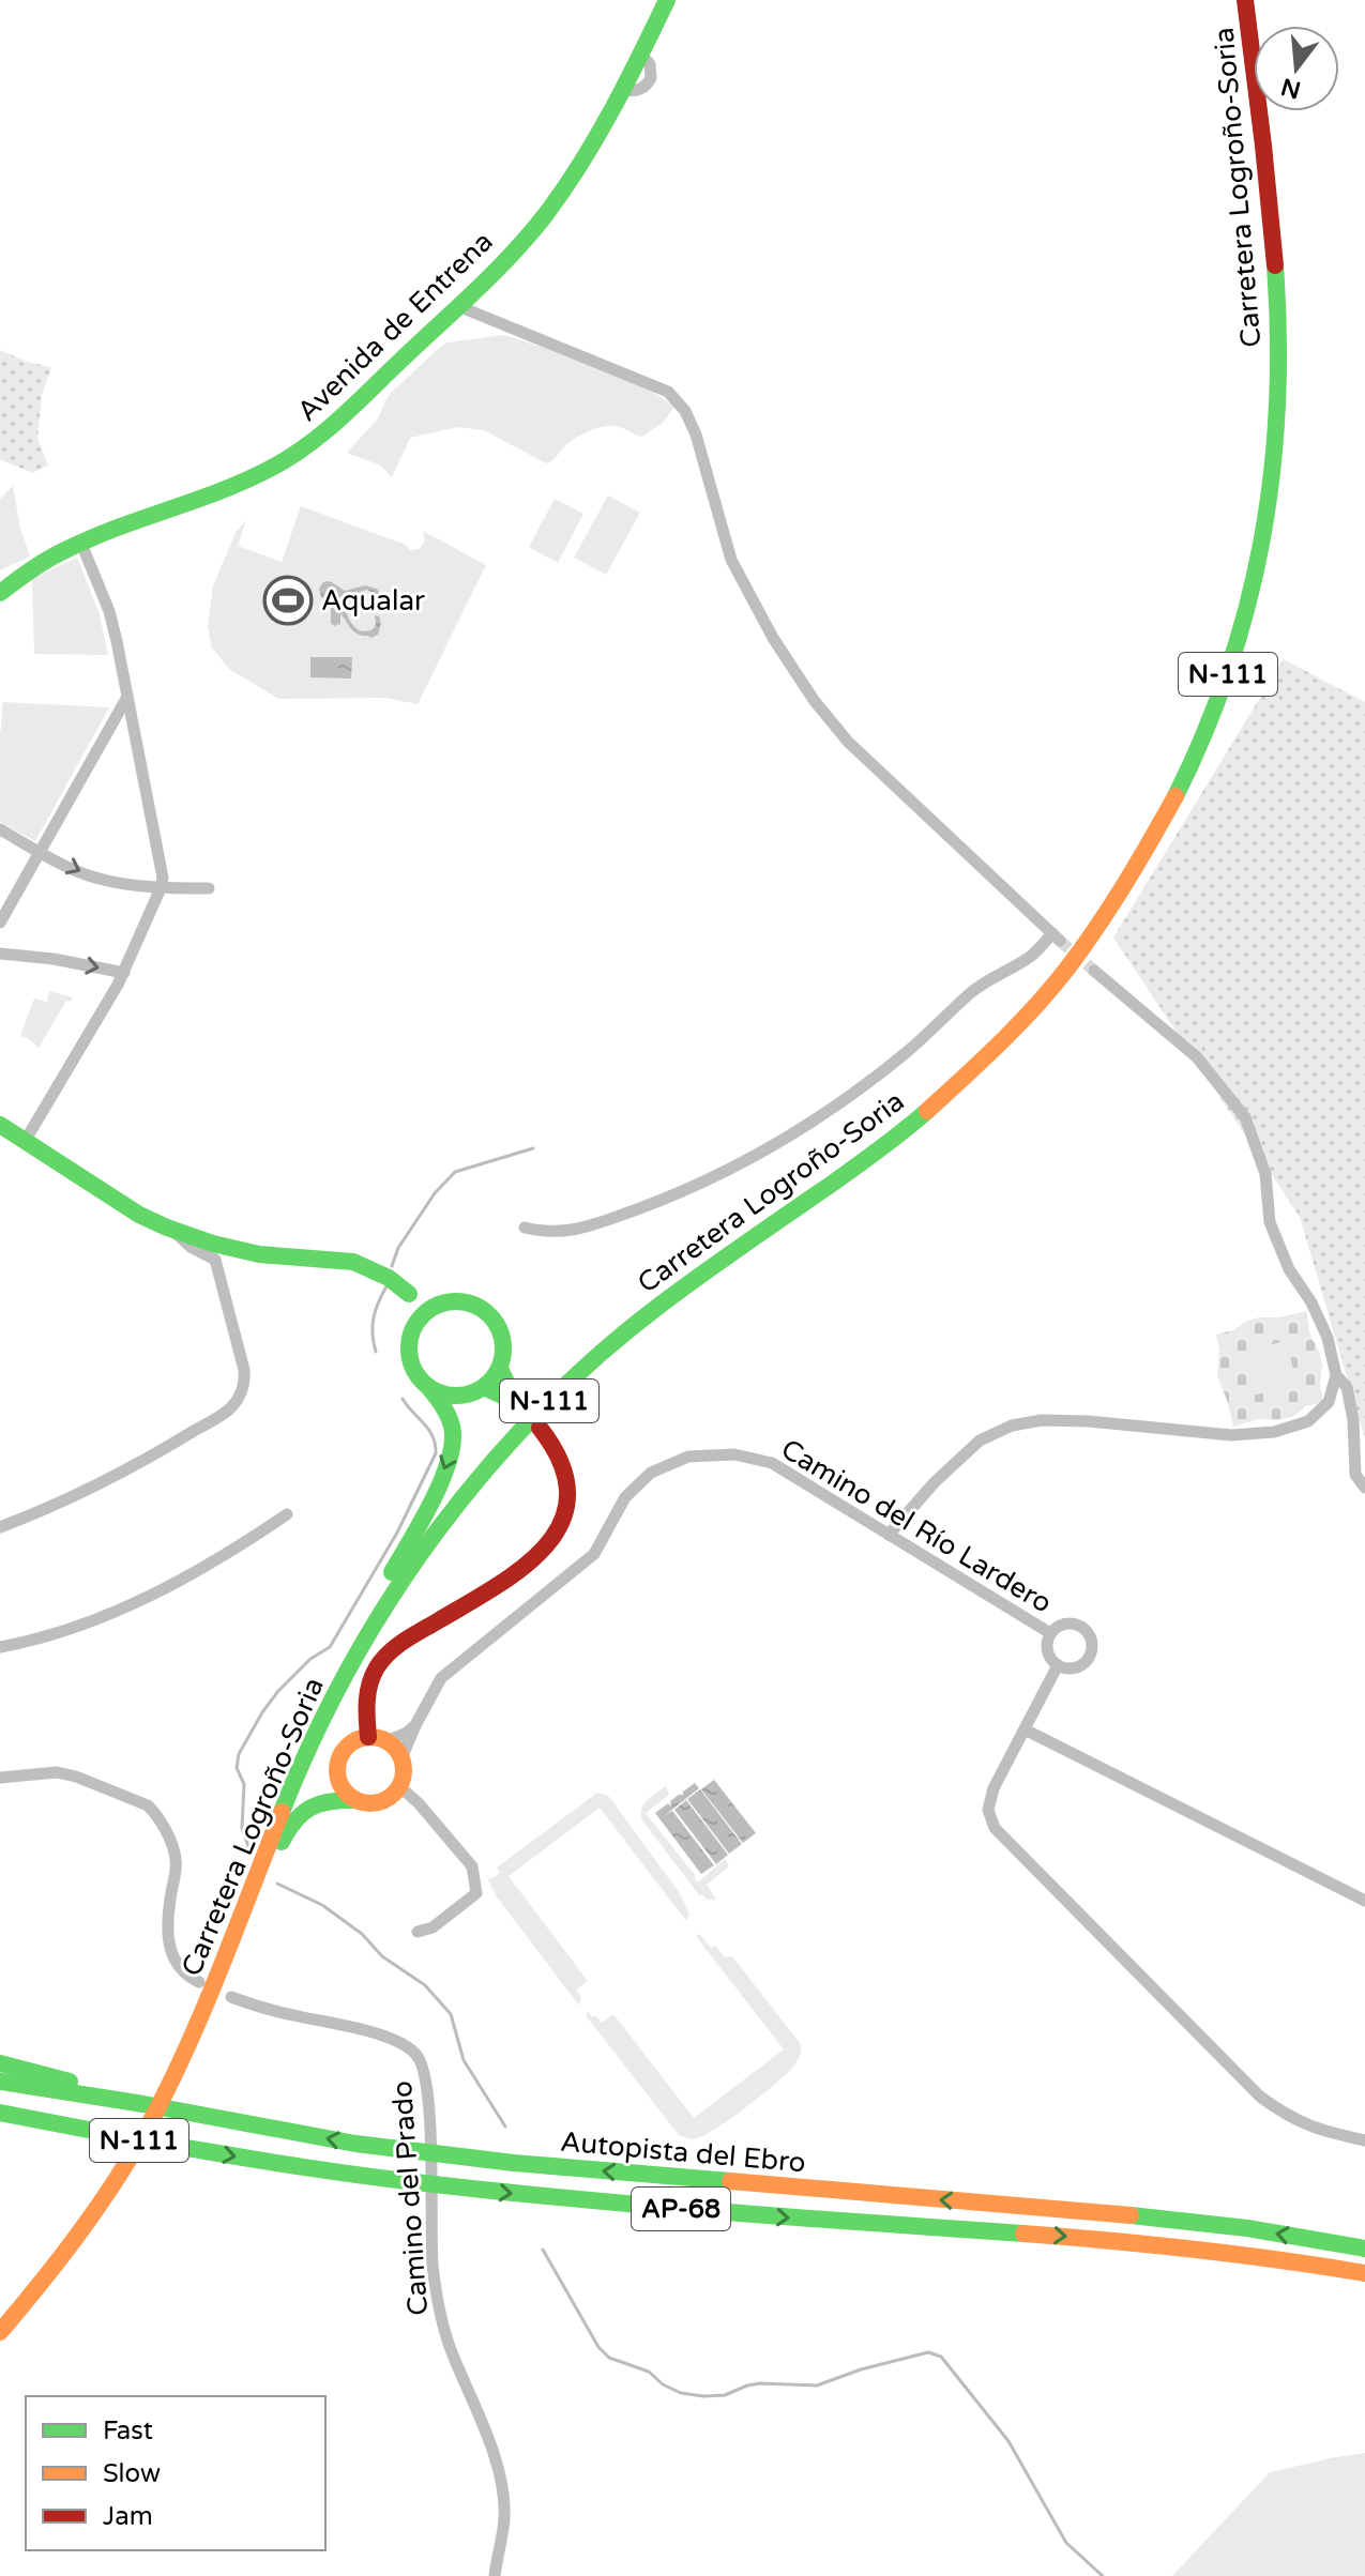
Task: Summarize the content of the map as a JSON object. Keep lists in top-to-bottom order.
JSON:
{
  "streets": {
    "main road": [
      "Carretera Logroño-Soria",
      "Avenida de Entrena",
      "N-111",
      "Autopista del Ebro",
      "AP-68"
    ],
    "street": ["Camino del Río Lardero", "Camino del Prado"]
  },
  "places": {
    "sports": ["Aqualar"]
  },
  "legend": ["Fast", "Slow", "Jam"],
  "north": "bottom"
}
